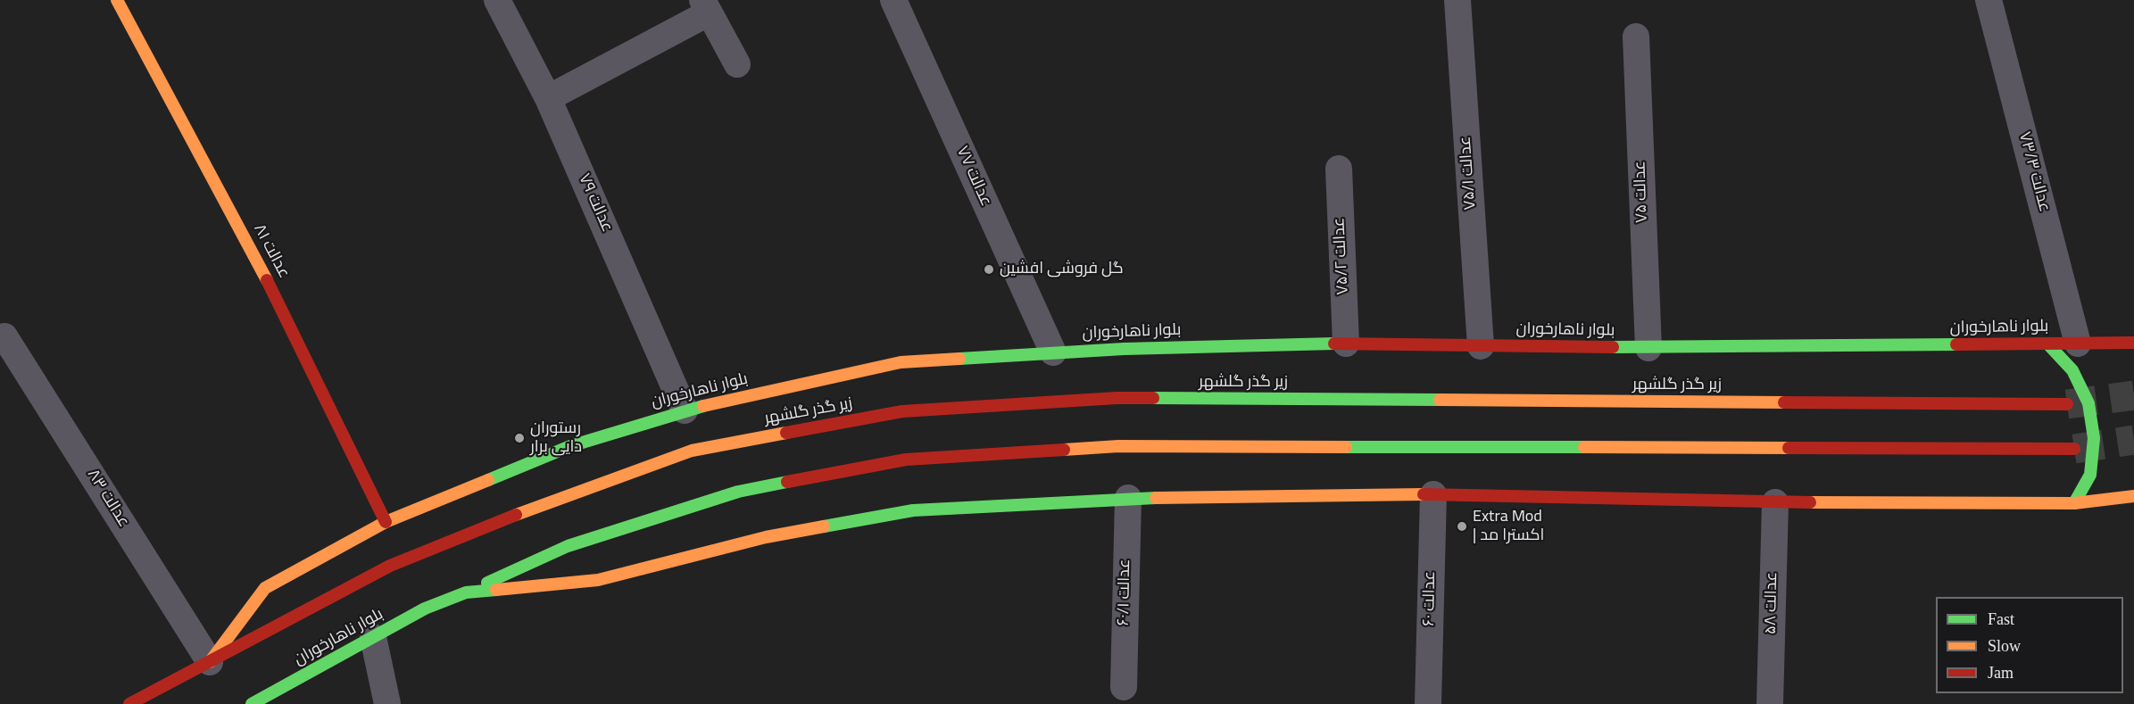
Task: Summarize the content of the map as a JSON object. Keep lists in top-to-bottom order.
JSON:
{
  "streets": {
    "main road": ["عدالت ۸۱", "بلوار ناهارخوران", "زیر گذر گلشهر"],
    "street": [
      "۷۳/۳ عدالت",
      "۷۵/۱ عدالت",
      "عدالت ۷۷",
      "۷۵ عدالت",
      "عدالت ۷۹",
      "۷۵/۲ عدالت",
      "۸۳ عدالت",
      "۶۰/۱ عدالت",
      "عدالت ۶۰",
      "عدالت ۵۸"
    ]
  },
  "crossings": [
    ["۷۳/۳ عدالت", "بلوار ناهارخوران"],
    ["۷۵/۱ عدالت", "بلوار ناهارخوران"],
    ["عدالت ۷۷", "بلوار ناهارخوران"],
    ["۷۵ عدالت", "بلوار ناهارخوران"],
    ["عدالت ۷۹", "بلوار ناهارخوران"],
    ["عدالت ۸۱", "بلوار ناهارخوران"],
    ["۷۵/۲ عدالت", "بلوار ناهارخوران"],
    ["بلوار ناهارخوران", "زیر گذر گلشهر"],
    ["بلوار ناهارخوران", "۸۳ عدالت"],
    ["بلوار ناهارخوران", "۶۰/۱ عدالت"],
    ["بلوار ناهارخوران", "عدالت ۶۰"],
    ["بلوار ناهارخوران", "عدالت ۵۸"]
  ],
  "places": ["گل فروشی افشین", "رستوران دایی برار", "Extra Mod | اکسترا مد"],
  "legend": ["Fast", "Slow", "Jam"]
}
